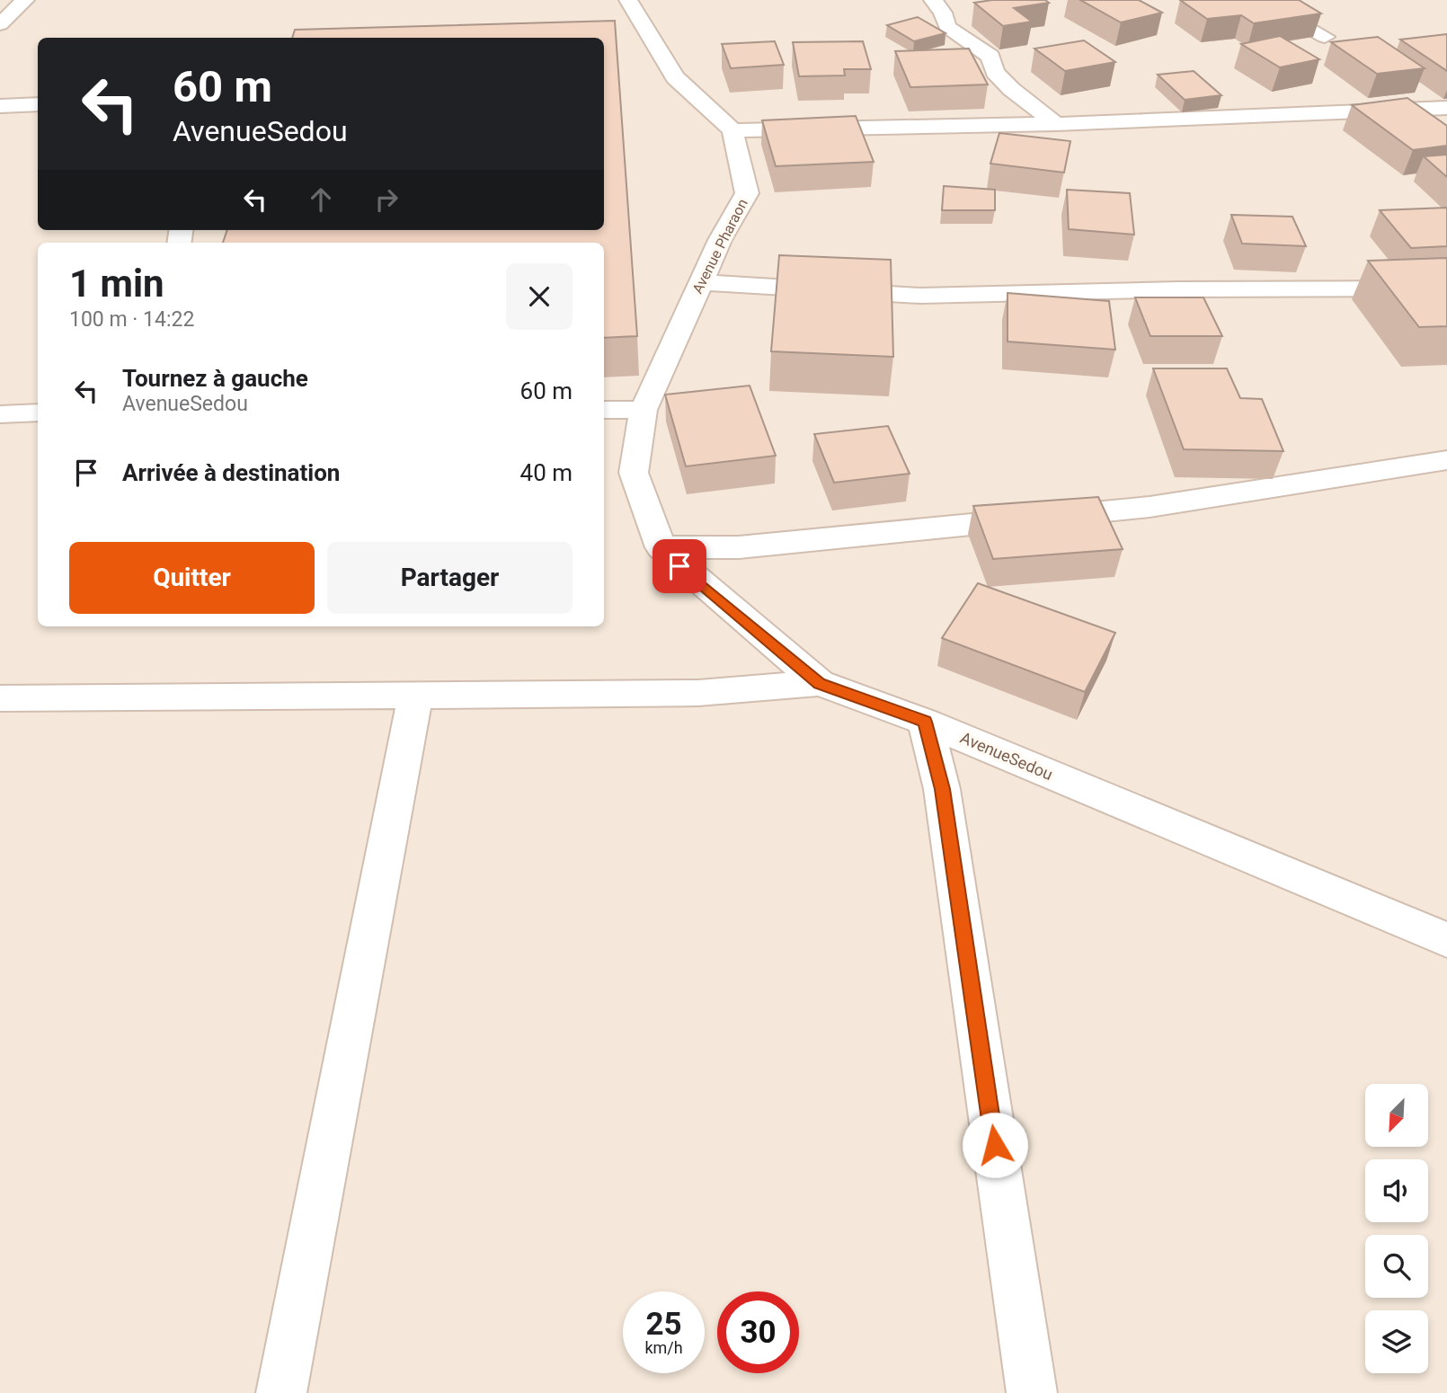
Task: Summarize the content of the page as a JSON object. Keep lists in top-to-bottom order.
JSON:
{
  "streets": {
    "street": ["Avenue Pharaon", "AvenueSedou"]
  },
  "crossings": [
    ["Avenue Pharaon", "AvenueSedou"]
  ],
  "north": "bottom left",
  "page": {
    "turn": ["60 m", "AvenueSedou"],
    "heading": ["1 min", "100 m · 14:22"],
    "list": [
      {
        "name": "Tournez à gauche",
        "note": "AvenueSedou",
        "value": "60 m"
      },
      {
        "name": "Arrivée à destination",
        "value": "40 m"
      }
    ],
    "buttons": ["Quitter", "Partager"],
    "speed": "25 km/h",
    "limit": "30"
  }
}
